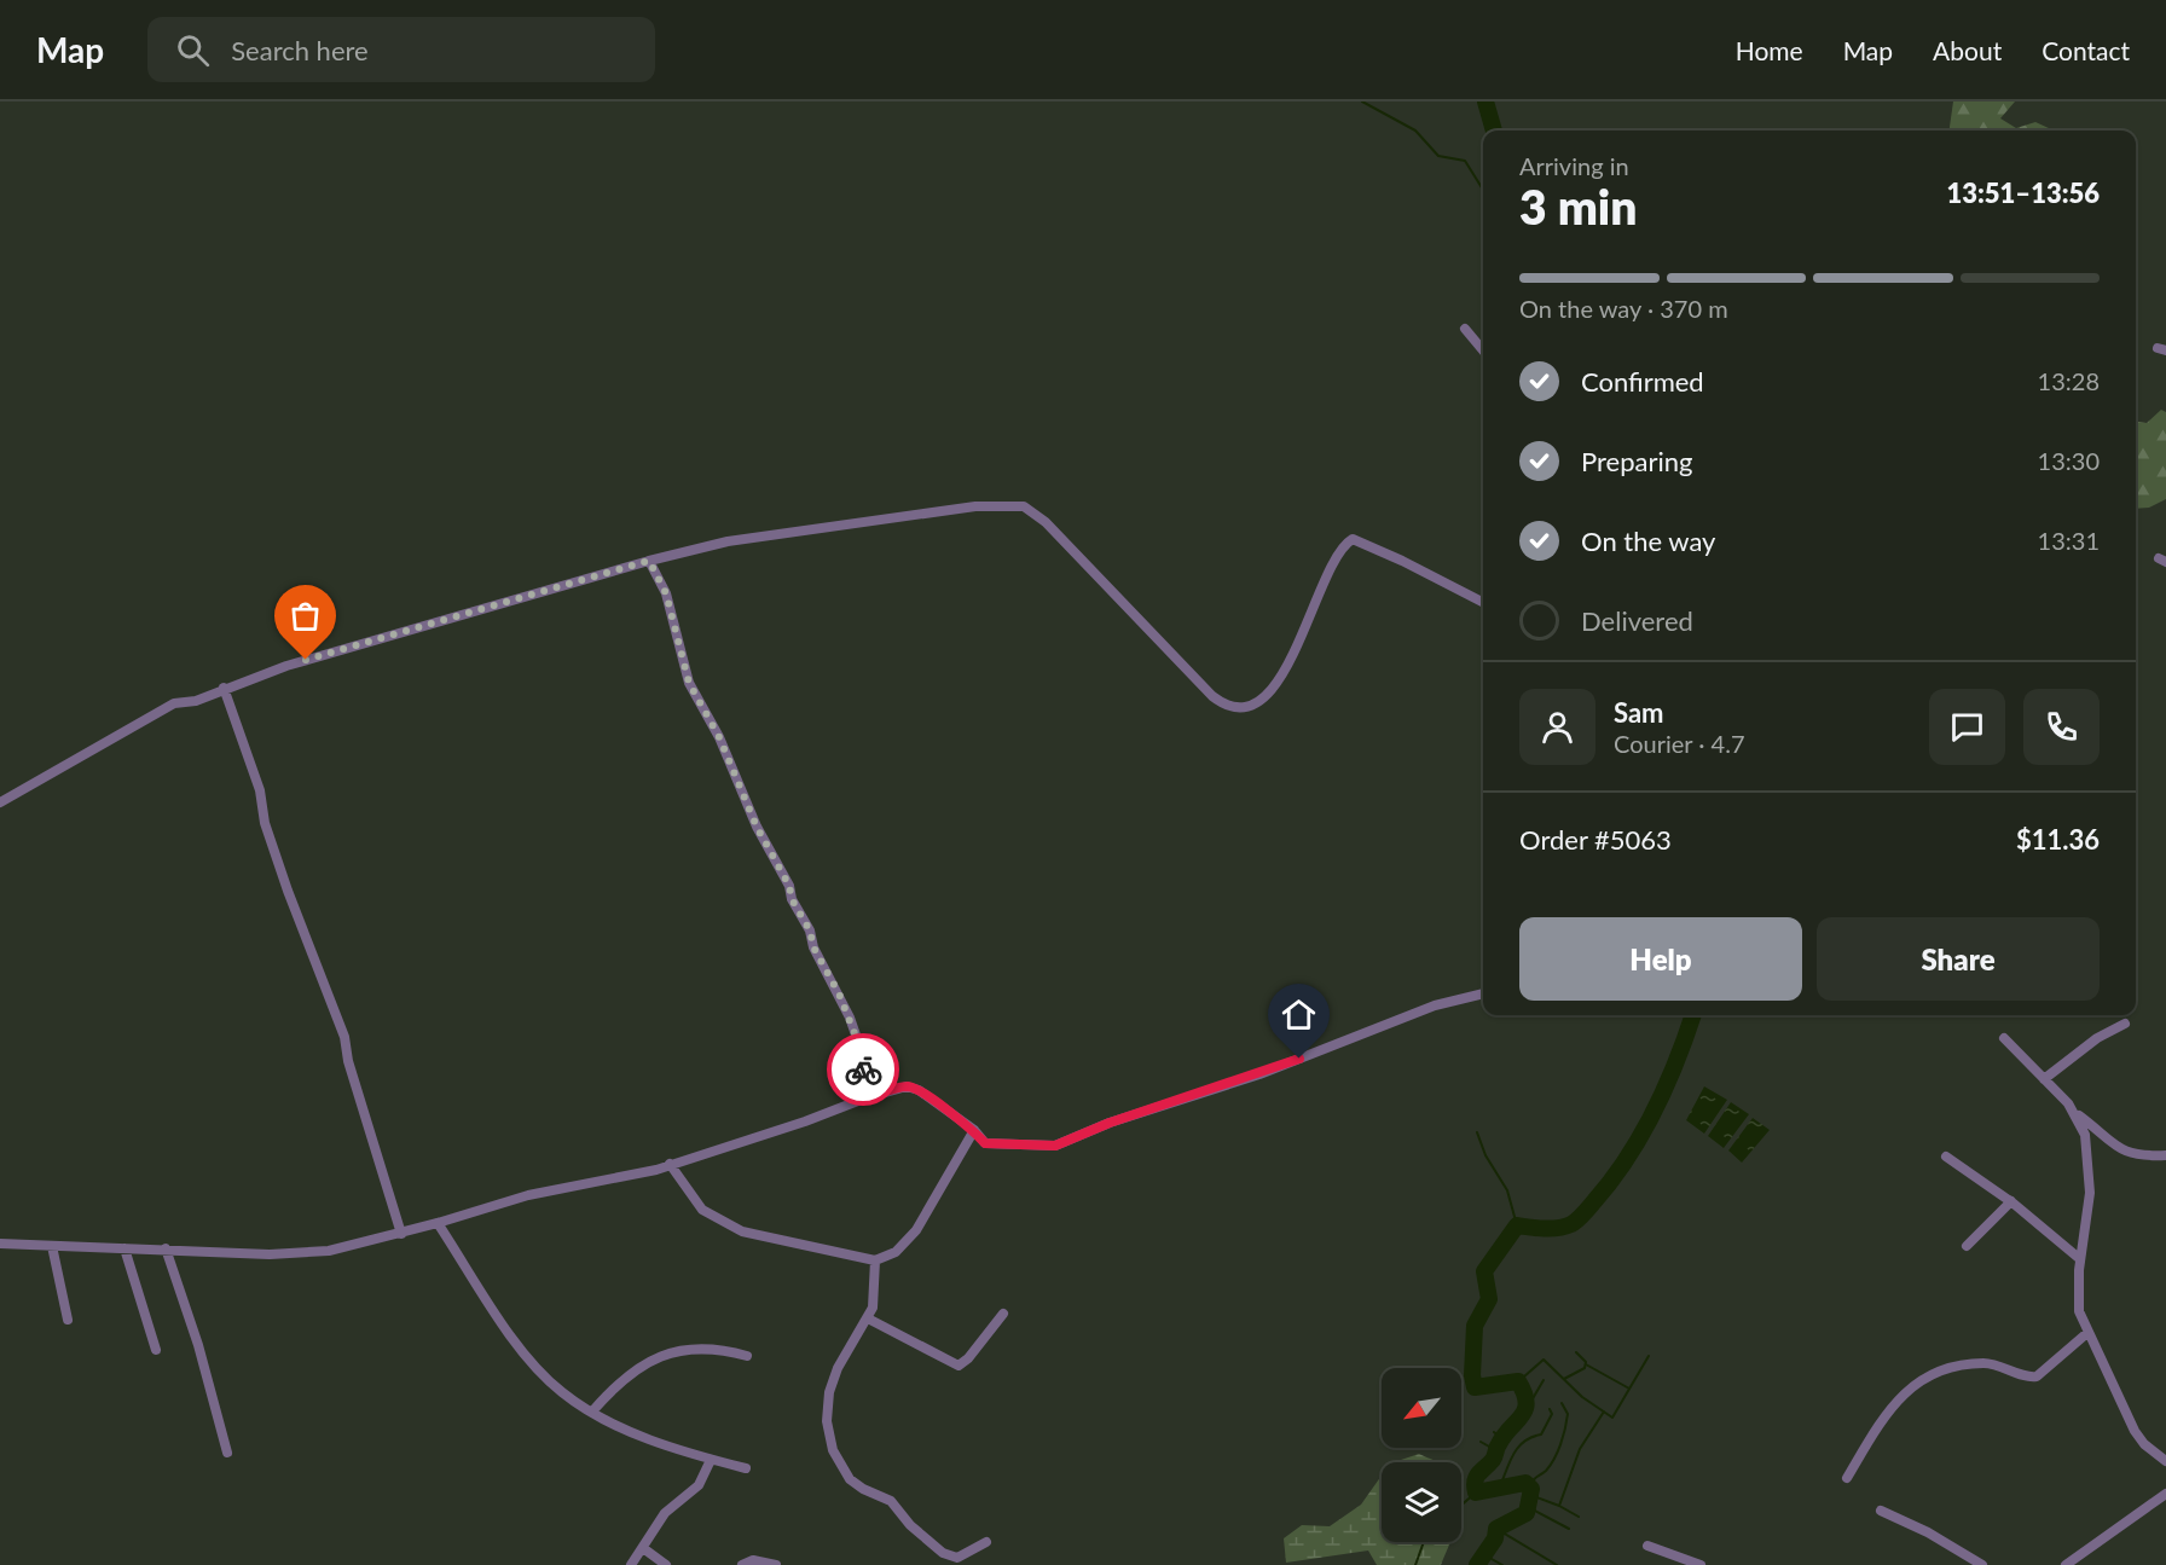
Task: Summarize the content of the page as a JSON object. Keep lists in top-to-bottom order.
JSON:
{
  "north": "bottom left",
  "page": {
    "header": "Map",
    "search": "Search here",
    "nav": [
      "Home",
      "Map",
      "About",
      "Contact"
    ],
    "heading": ["3 min", "Arriving in", "13:51–13:56"],
    "panel": [
      "Sam",
      "Courier · 4.7",
      "Order #5063",
      "$11.36"
    ],
    "bar": "On the way · 370 m",
    "list": [
      ["Confirmed", "13:28"],
      ["Preparing", "13:30"],
      ["On the way", "13:31"],
      "Delivered"
    ],
    "buttons": ["Help", "Share"]
  }
}
